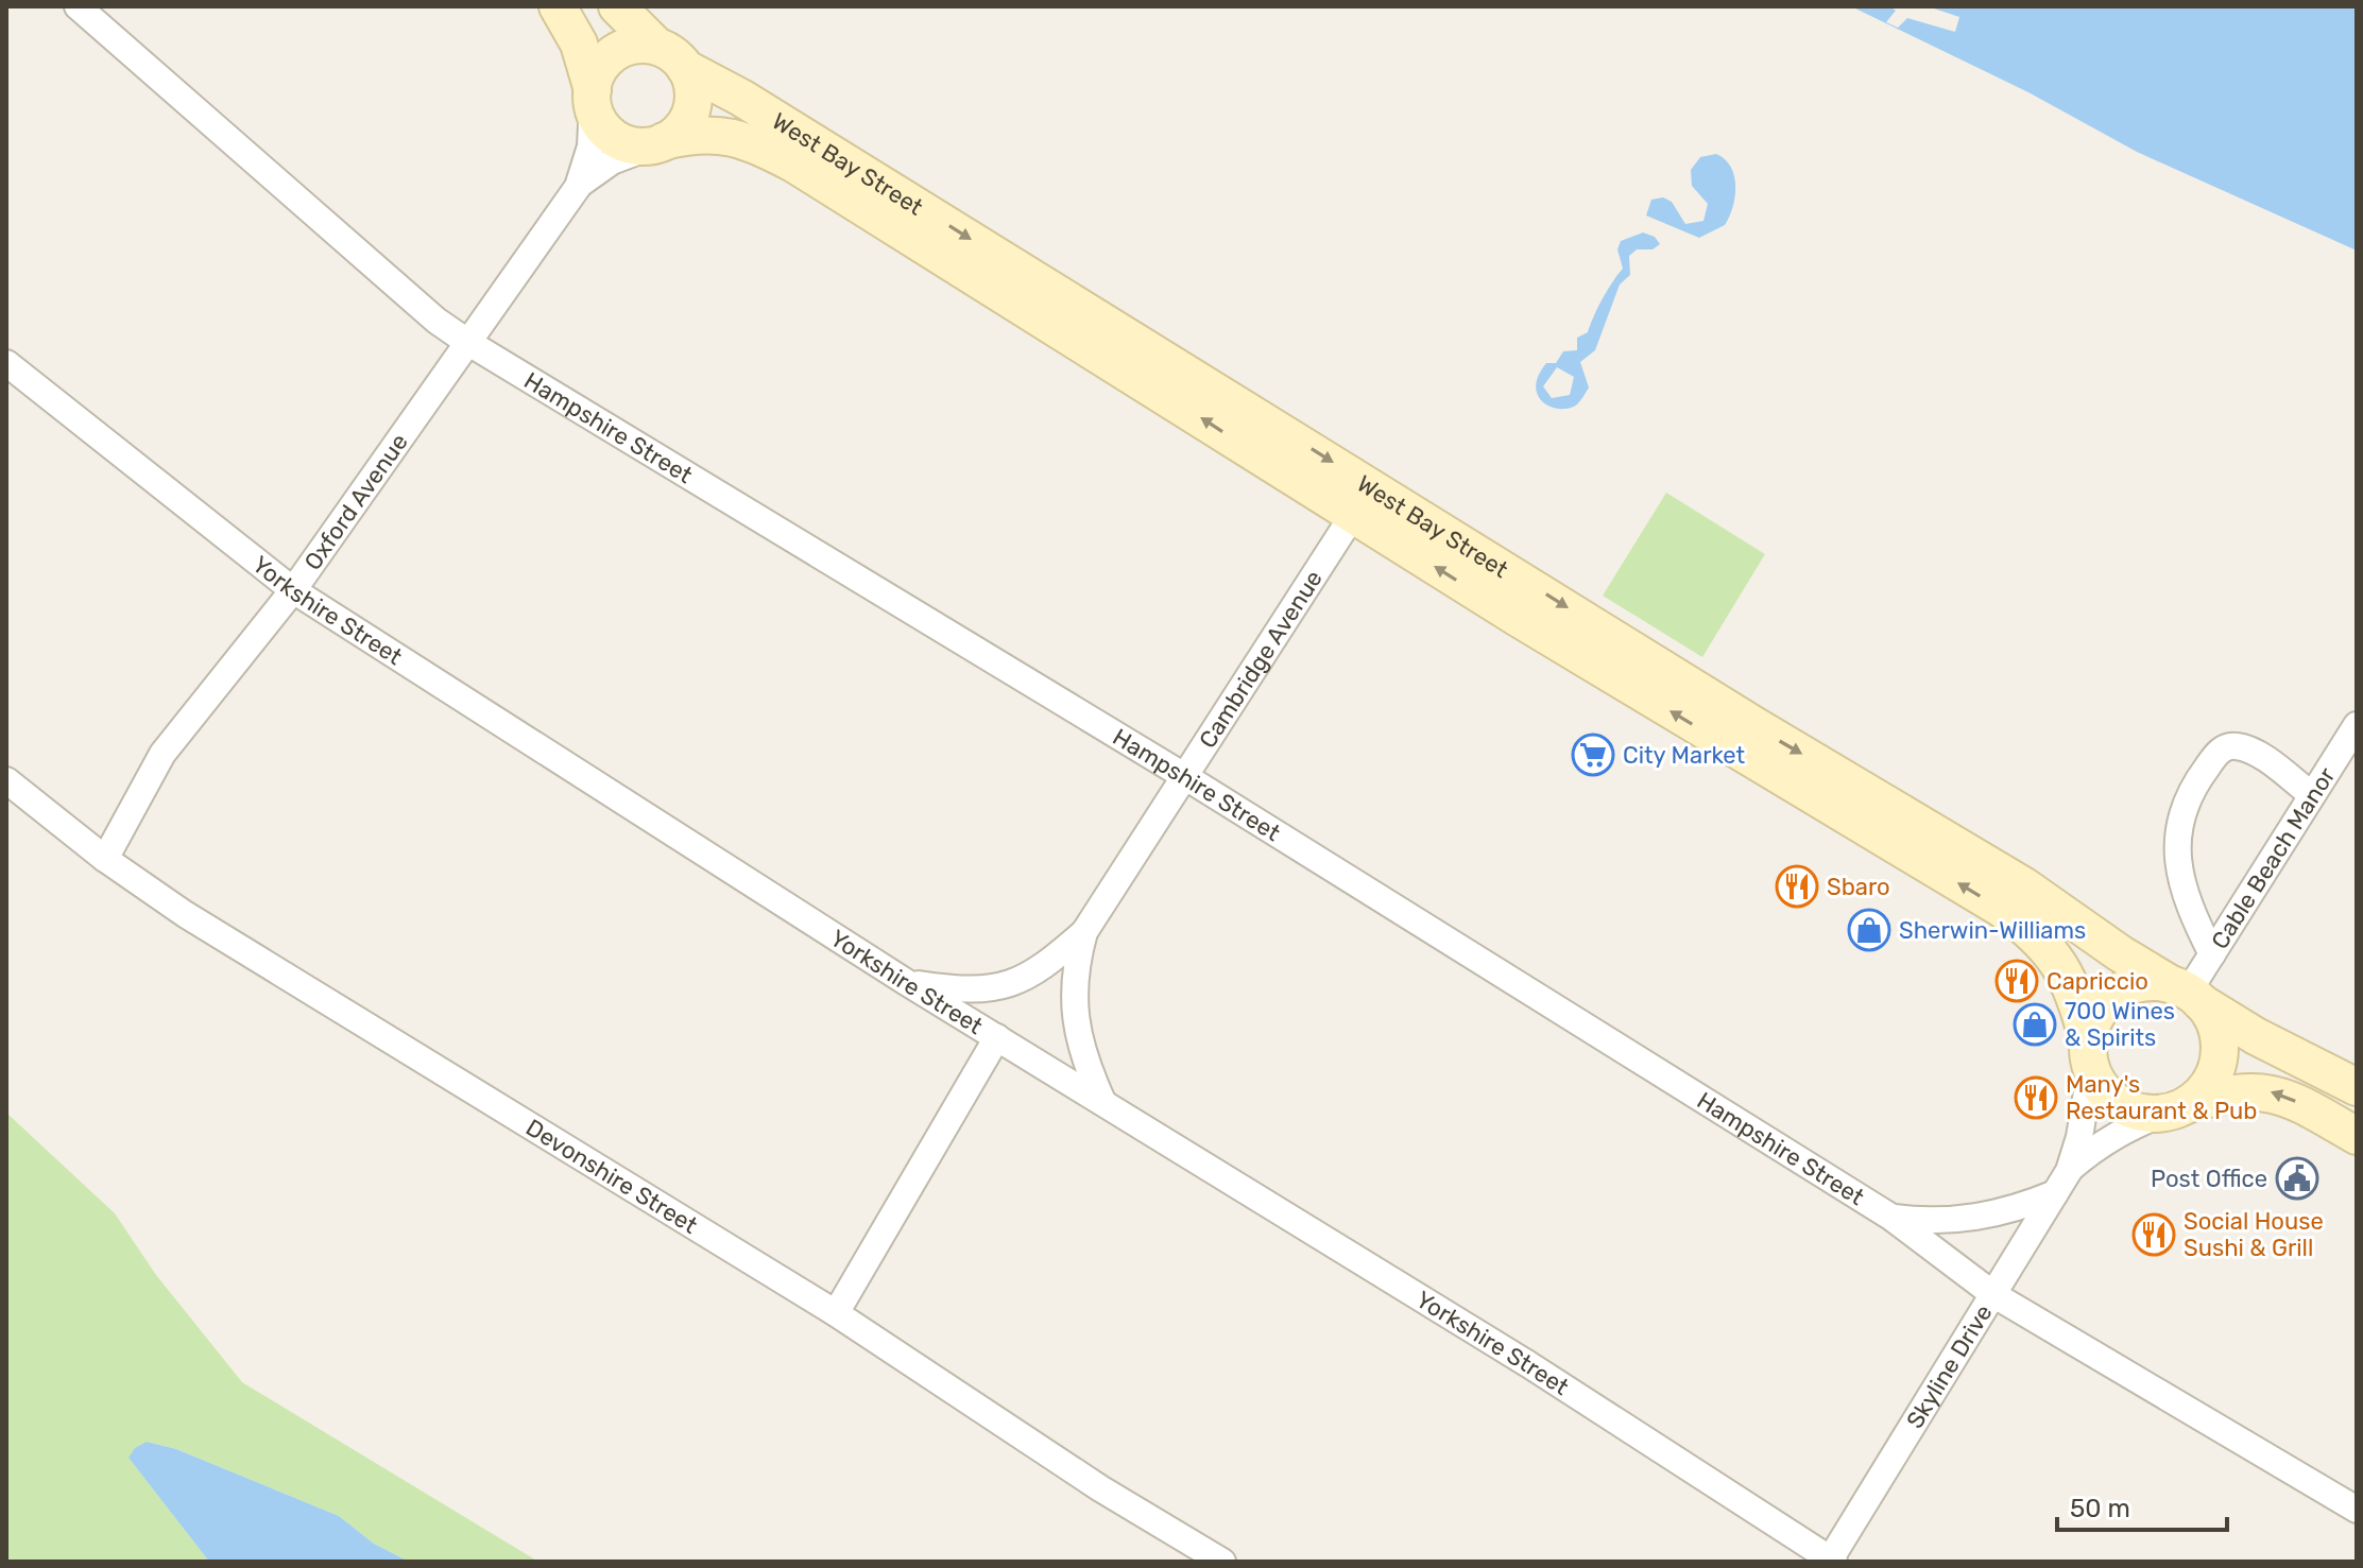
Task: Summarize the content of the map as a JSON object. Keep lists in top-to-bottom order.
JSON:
{
  "streets": {
    "main road": ["West Bay Street"],
    "street": [
      "Hampshire Street",
      "Oxford Avenue",
      "Yorkshire Street",
      "Cambridge Avenue",
      "Cable Beach Manor",
      "Devonshire Street",
      "Skyline Drive"
    ]
  },
  "crossings": [
    ["West Bay Street", "Oxford Avenue"],
    ["West Bay Street", "Cambridge Avenue"],
    ["West Bay Street", "Cable Beach Manor"],
    ["West Bay Street", "Skyline Drive"],
    ["Hampshire Street", "Oxford Avenue"],
    ["Hampshire Street", "Cambridge Avenue"],
    ["Hampshire Street", "Skyline Drive"],
    ["Oxford Avenue", "Yorkshire Street"],
    ["Oxford Avenue", "Devonshire Street"],
    ["Yorkshire Street", "Cambridge Avenue"],
    ["Yorkshire Street", "Skyline Drive"],
    ["Cable Beach Manor", "Skyline Drive"]
  ],
  "places": {
    "supermarket": ["City Market"],
    "restaurant": [
      "Sbaro",
      "Capriccio",
      "Many's Restaurant & Pub",
      "Social House Sushi & Grill"
    ],
    "shop": ["Sherwin-Williams", "700 Wines & Spirits"],
    "public building": ["Post Office"]
  },
  "scale_bar": "50 m"
}
